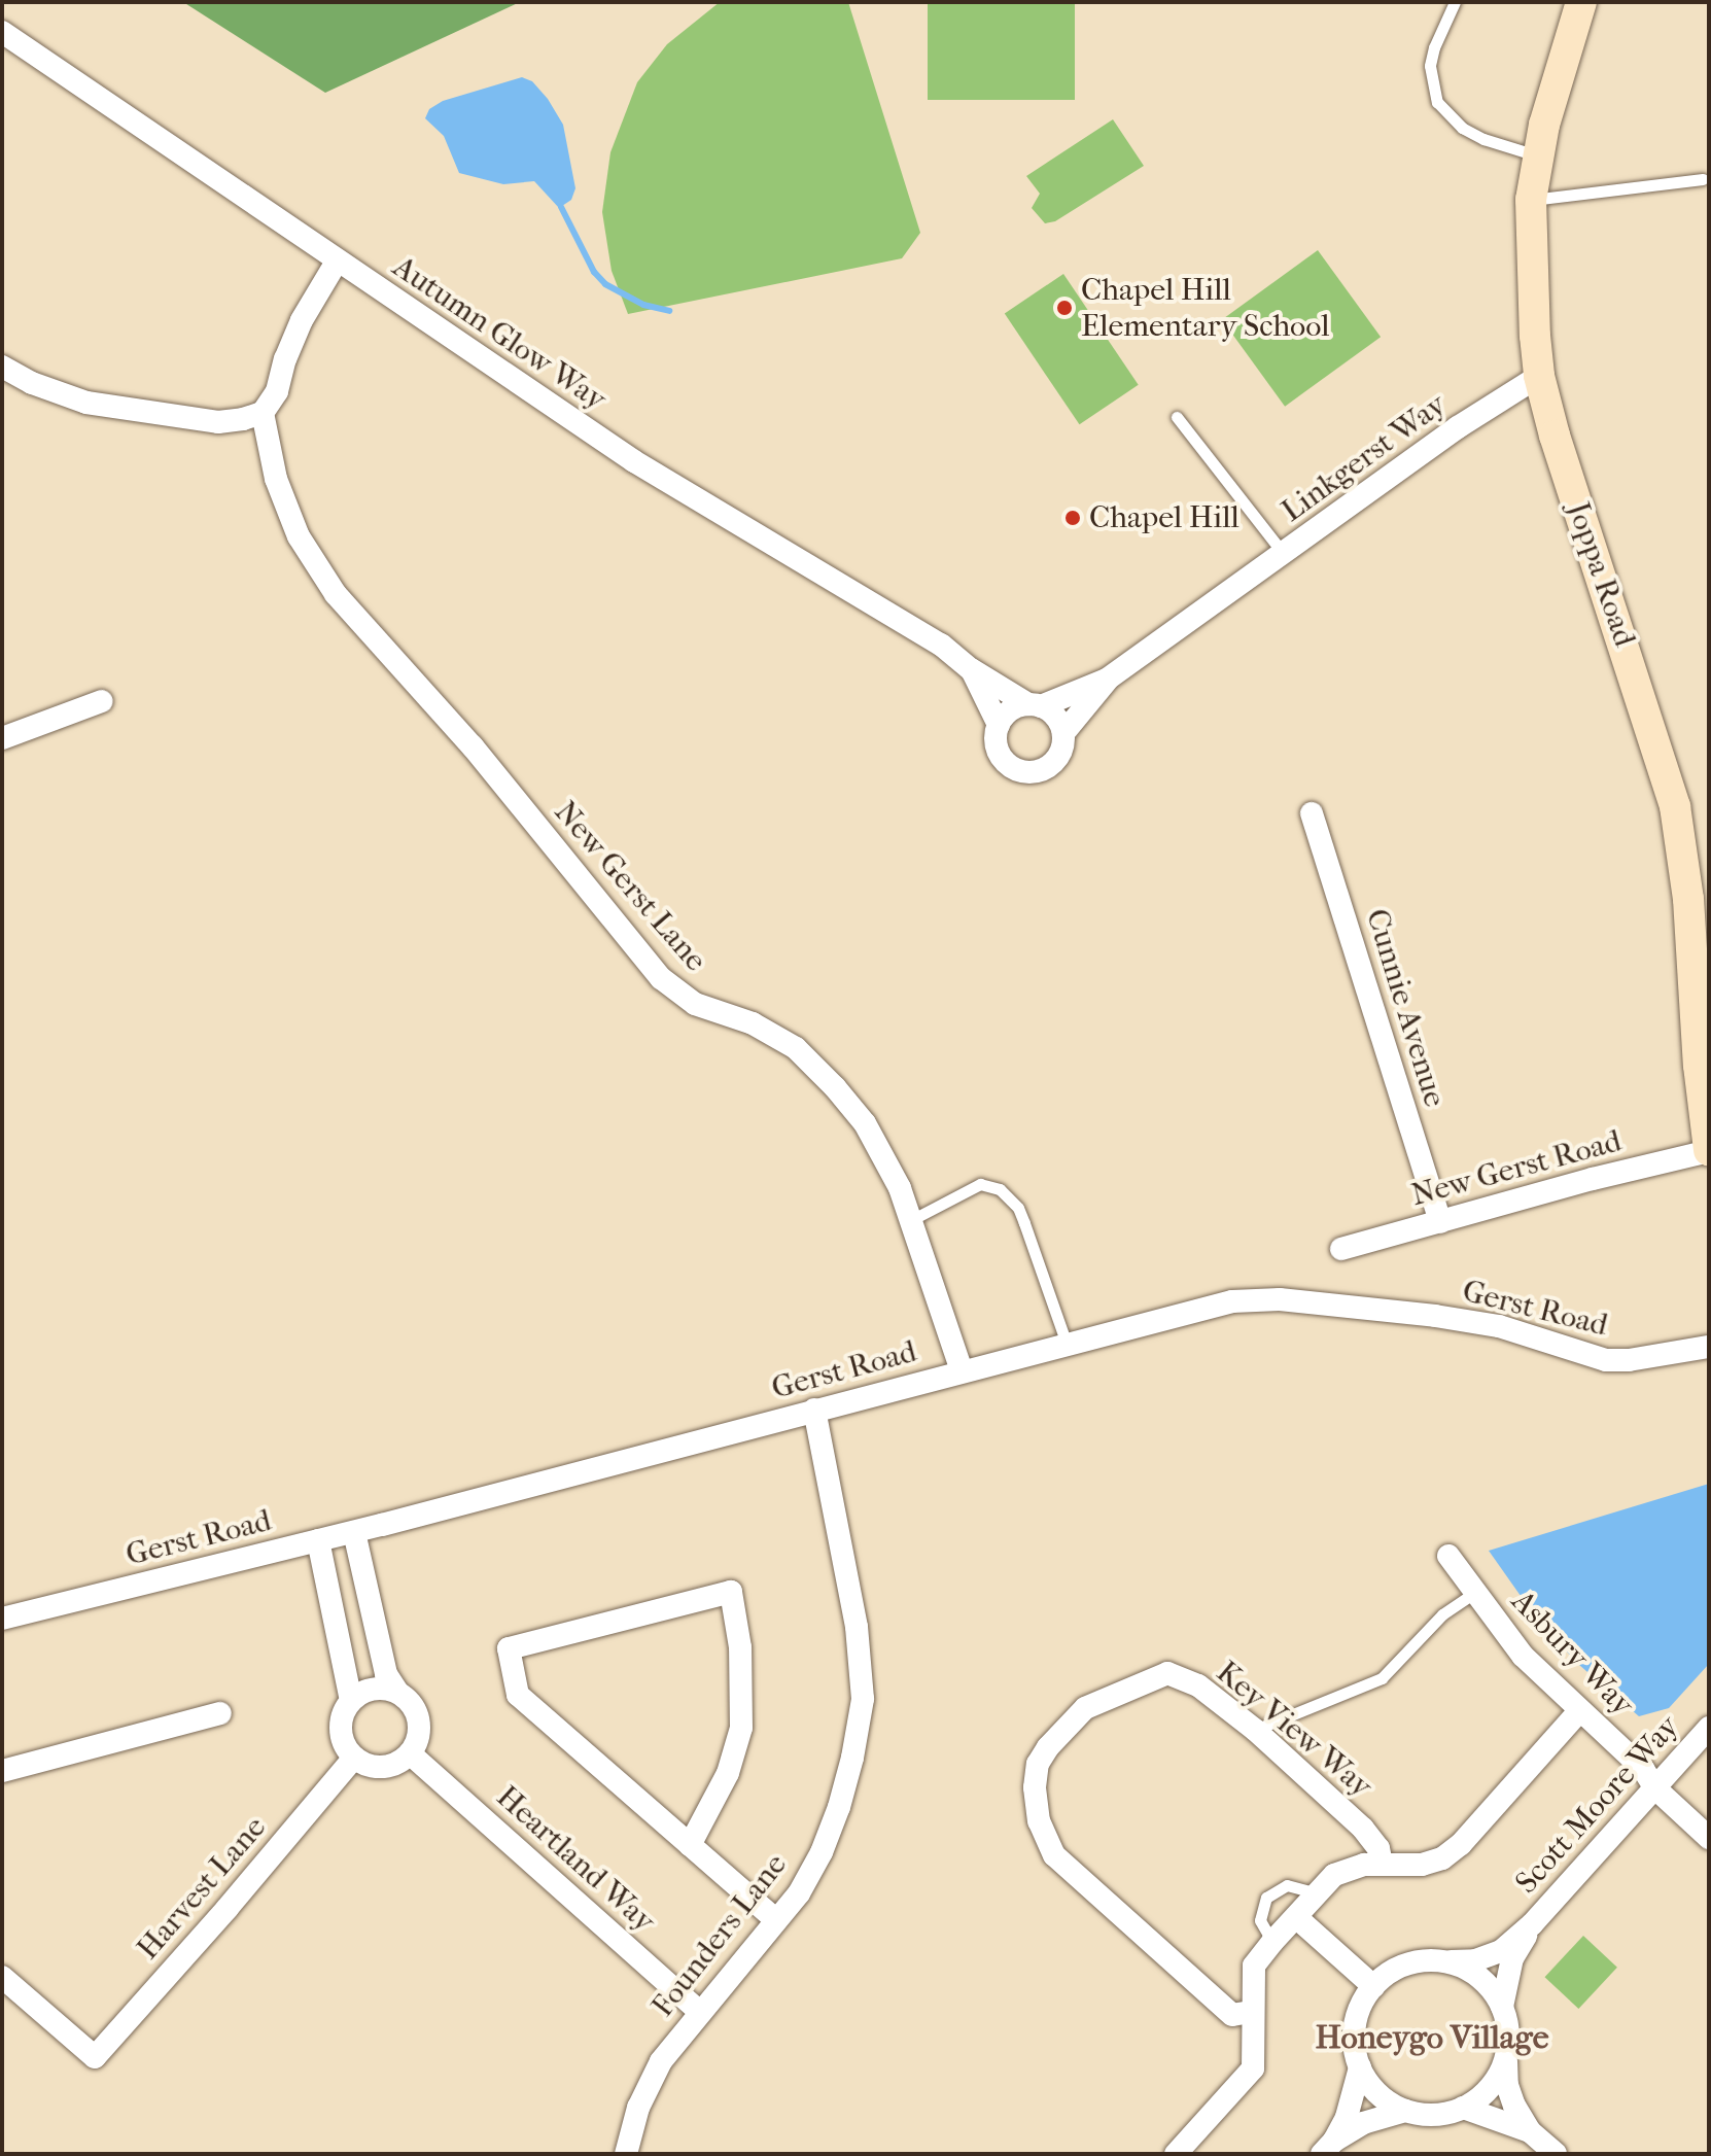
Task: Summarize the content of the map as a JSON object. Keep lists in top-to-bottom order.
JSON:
{
  "streets": {
    "street": [
      "Autumn Glow Way",
      "Linkgerst Way",
      "Joppa Road",
      "New Gerst Lane",
      "Cunnie Avenue",
      "New Gerst Road",
      "Gerst Road",
      "Asbury Way",
      "Key View Way",
      "Scott Moore Way",
      "Heartland Way",
      "Harvest Lane",
      "Founders Lane"
    ]
  },
  "crossings": [
    ["Autumn Glow Way", "Linkgerst Way"],
    ["Linkgerst Way", "Joppa Road"],
    ["Joppa Road", "New Gerst Road"],
    ["New Gerst Lane", "Gerst Road"],
    ["Cunnie Avenue", "New Gerst Road"],
    ["Gerst Road", "Founders Lane"],
    ["Asbury Way", "Scott Moore Way"],
    ["Heartland Way", "Harvest Lane"],
    ["Heartland Way", "Founders Lane"]
  ],
  "districts": ["Honeygo Village"],
  "places": ["Chapel Hill Elementary School", "Chapel Hill"]
}
